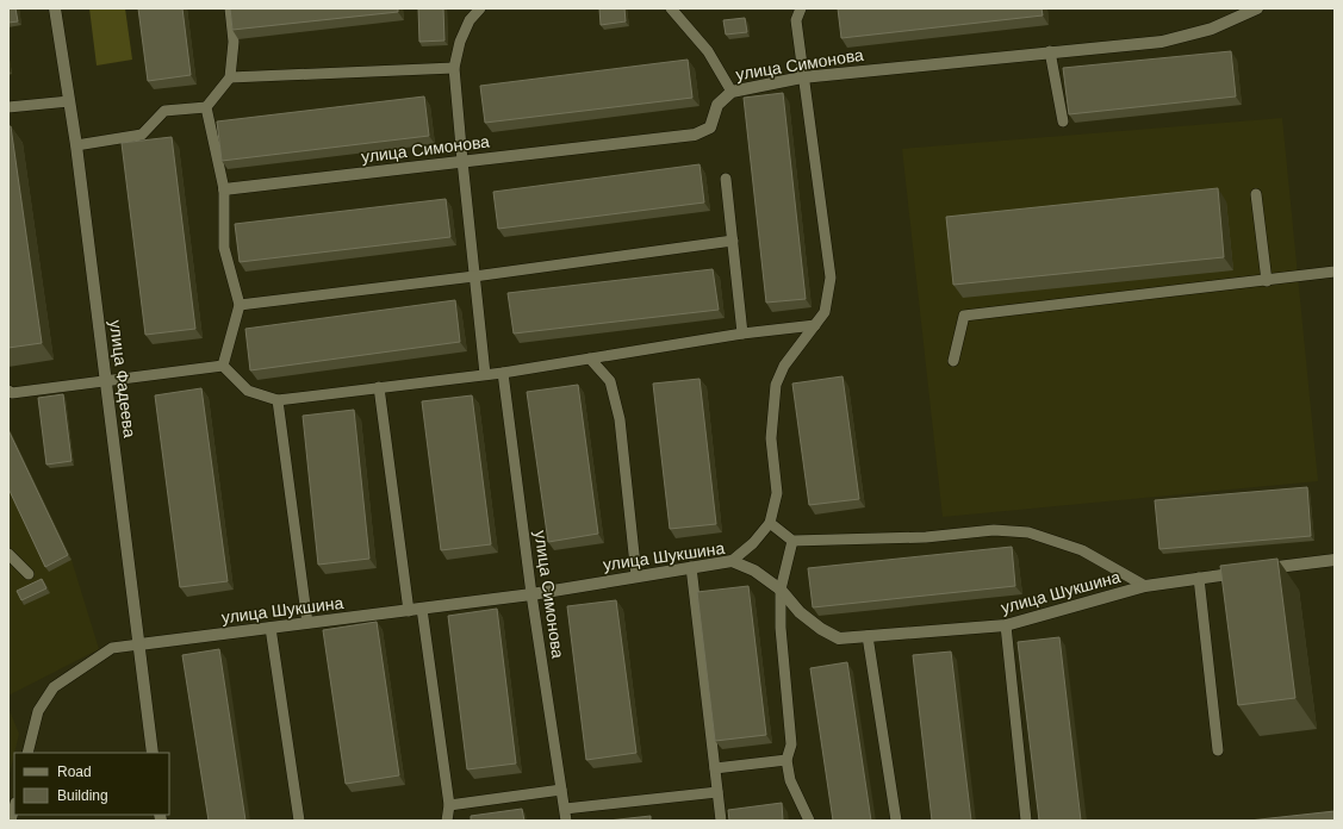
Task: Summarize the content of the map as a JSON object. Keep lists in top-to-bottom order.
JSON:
{
  "streets": {
    "street": ["улица Симонова", "улица Фадеева", "улица Шукшина"]
  },
  "crossings": [
    ["улица Симонова", "улица Шукшина"],
    ["улица Фадеева", "улица Шукшина"]
  ],
  "legend": ["Road", "Building"]
}
